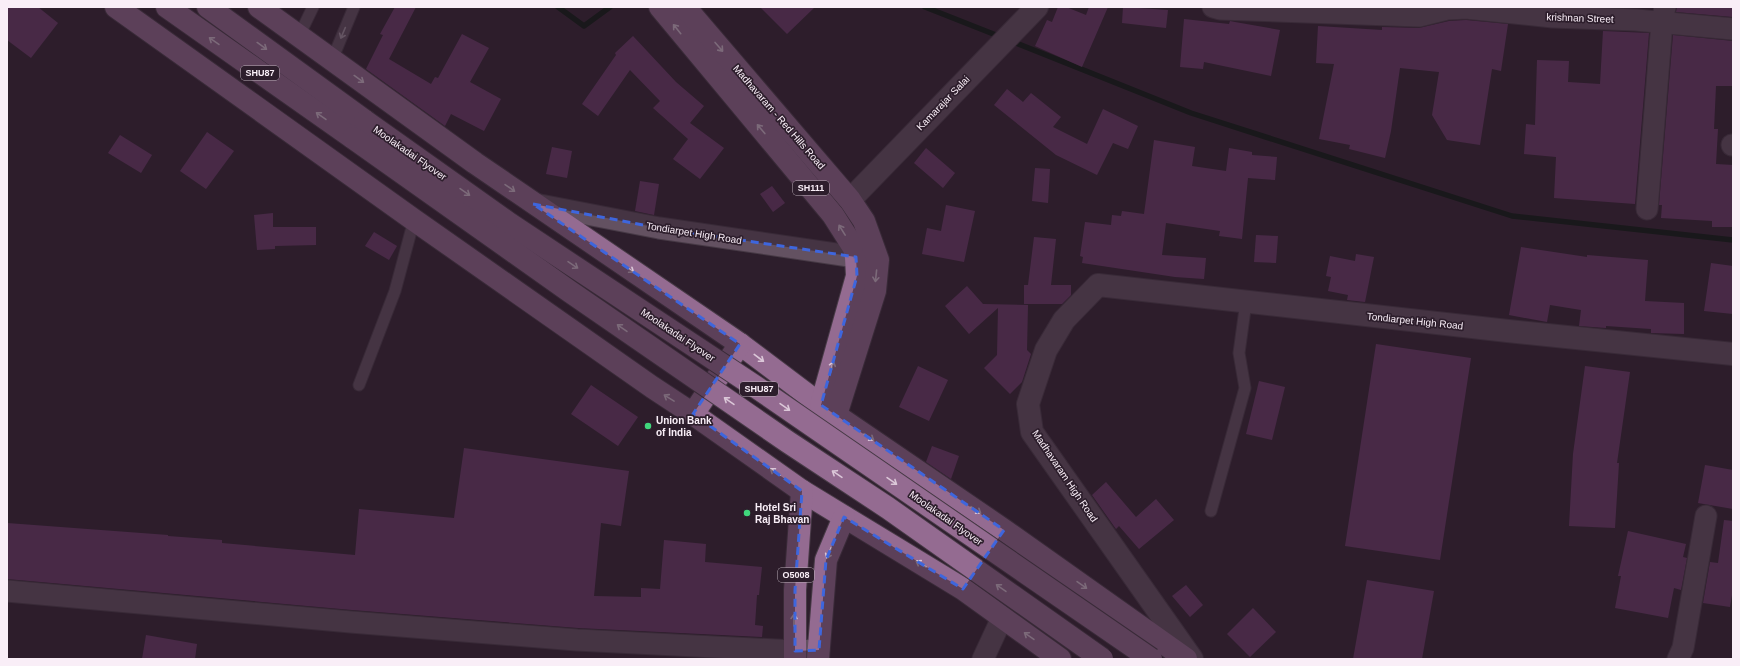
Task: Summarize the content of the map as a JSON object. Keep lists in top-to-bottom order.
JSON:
{
  "streets": {
    "main road": [
      "SHU87",
      "Madhavaram - Red Hills Road",
      "Moolakadai Flyover",
      "SH111",
      "O5008"
    ],
    "street": [
      "krishnan Street",
      "Kamarajar Salai",
      "Tondiarpet High Road",
      "Madhavaram High Road"
    ]
  },
  "crossings": [
    ["Kamarajar Salai", "Madhavaram - Red Hills Road"],
    ["Madhavaram - Red Hills Road", "Tondiarpet High Road"],
    ["Tondiarpet High Road", "Madhavaram High Road"]
  ],
  "places": ["Union Bank of India", "Hotel Sri Raj Bhavan"]
}
